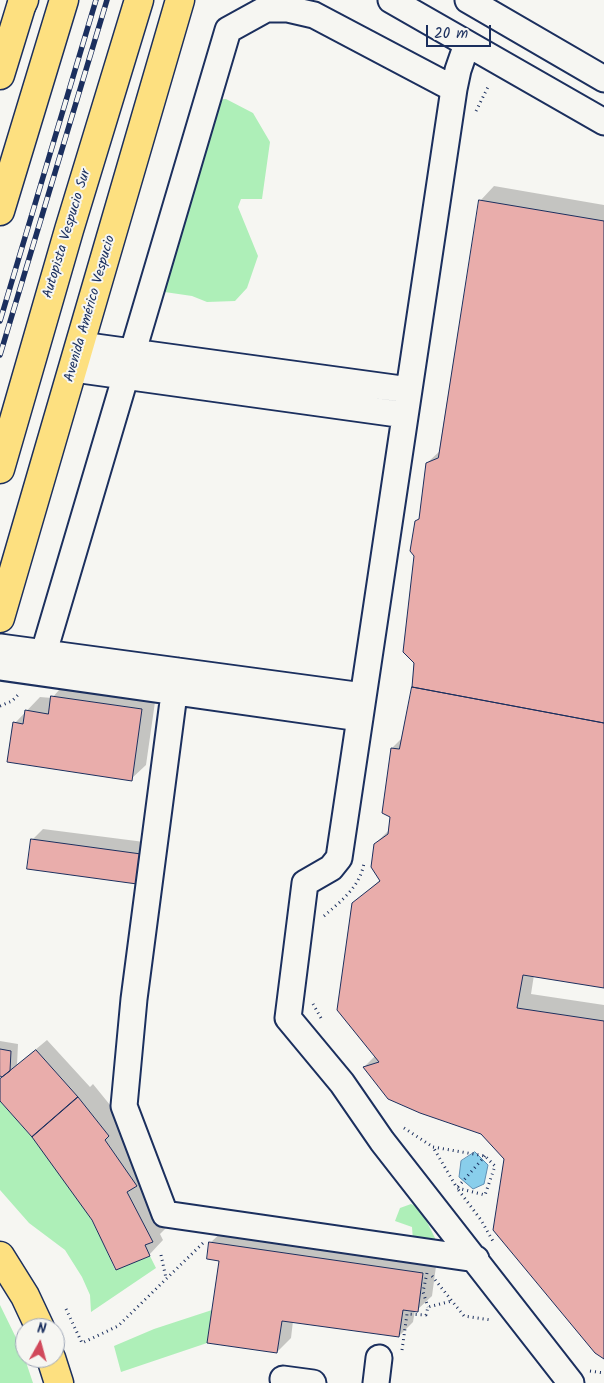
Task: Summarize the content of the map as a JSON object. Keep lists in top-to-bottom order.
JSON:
{
  "streets": {
    "main road": ["Autopista Vespucio Sur", "Avenida Américo Vespucio"]
  },
  "scale_bar": "20 m",
  "north": "top"
}
